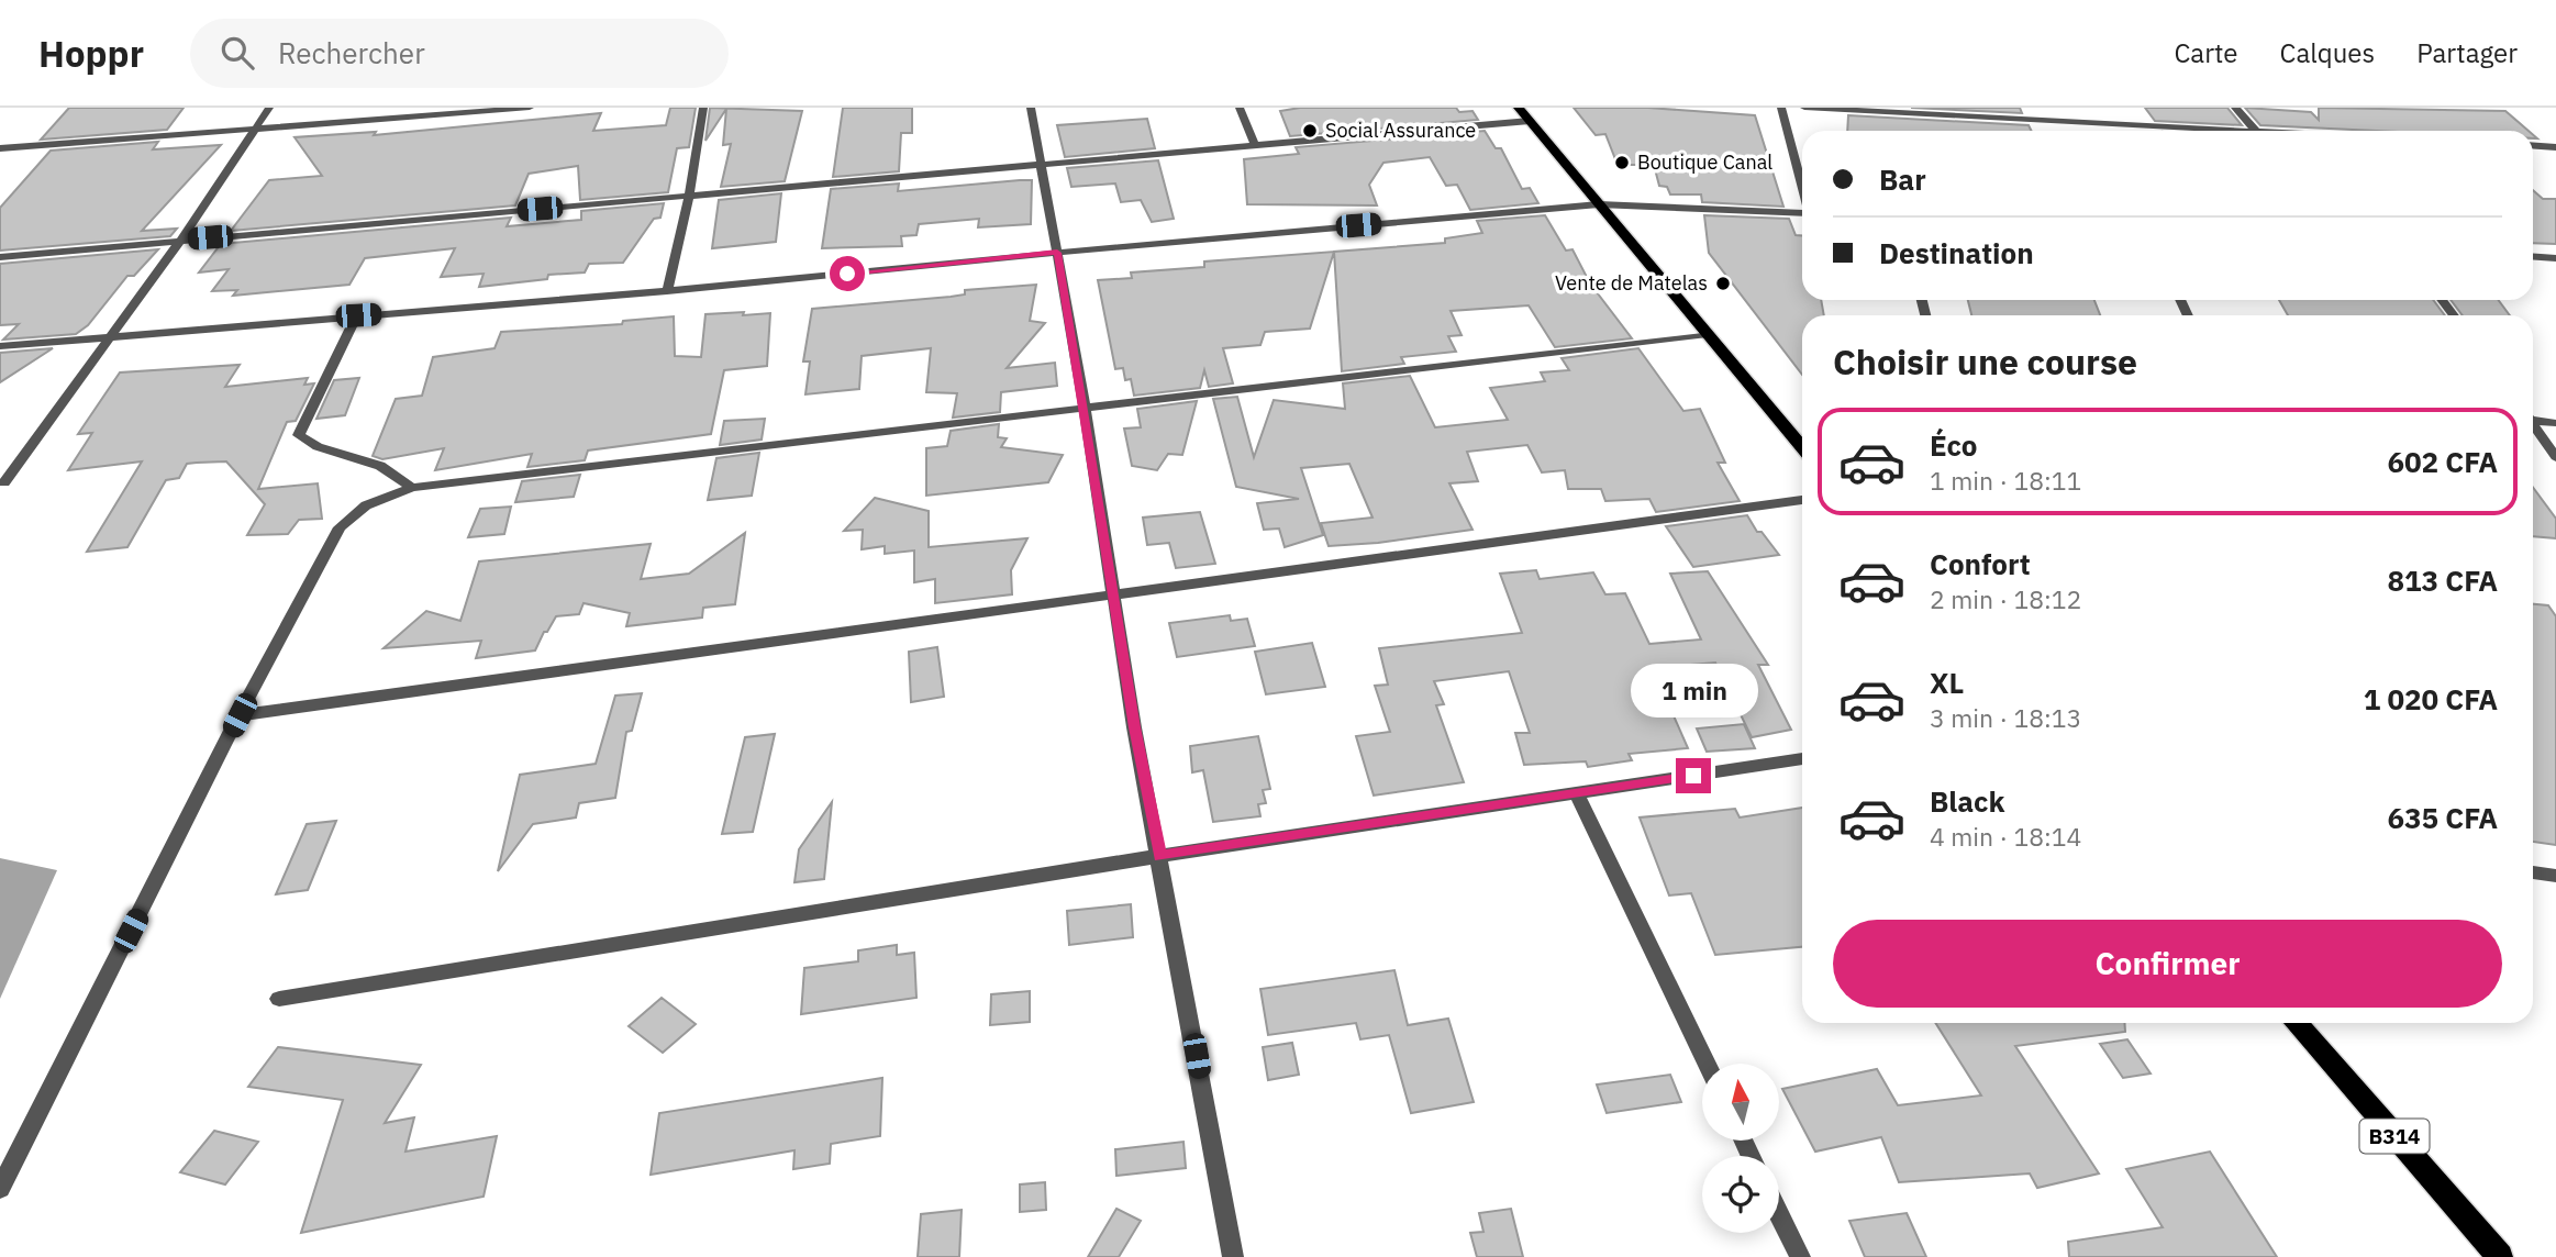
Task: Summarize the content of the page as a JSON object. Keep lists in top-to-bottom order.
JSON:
{
  "streets": {
    "main road": ["B314"]
  },
  "places": ["Social Assurance", "Boutique Canal", "Vente de Matelas"],
  "north": "top",
  "page": {
    "header": "Hoppr",
    "search": "Rechercher",
    "nav": ["Carte", "Calques", "Partager"],
    "banner": ["Bar", "Destination"],
    "heading": "Choisir une course",
    "list": [
      {
        "name": "Éco",
        "note": "1 min · 18:11",
        "value": "602 CFA"
      },
      {
        "name": "Confort",
        "note": "2 min · 18:12",
        "value": "813 CFA"
      },
      {
        "name": "XL",
        "note": "3 min · 18:13",
        "value": "1 020 CFA"
      },
      {
        "name": "Black",
        "note": "4 min · 18:14",
        "value": "635 CFA"
      }
    ],
    "bubble": "1 min",
    "buttons": "Confirmer"
  }
}
